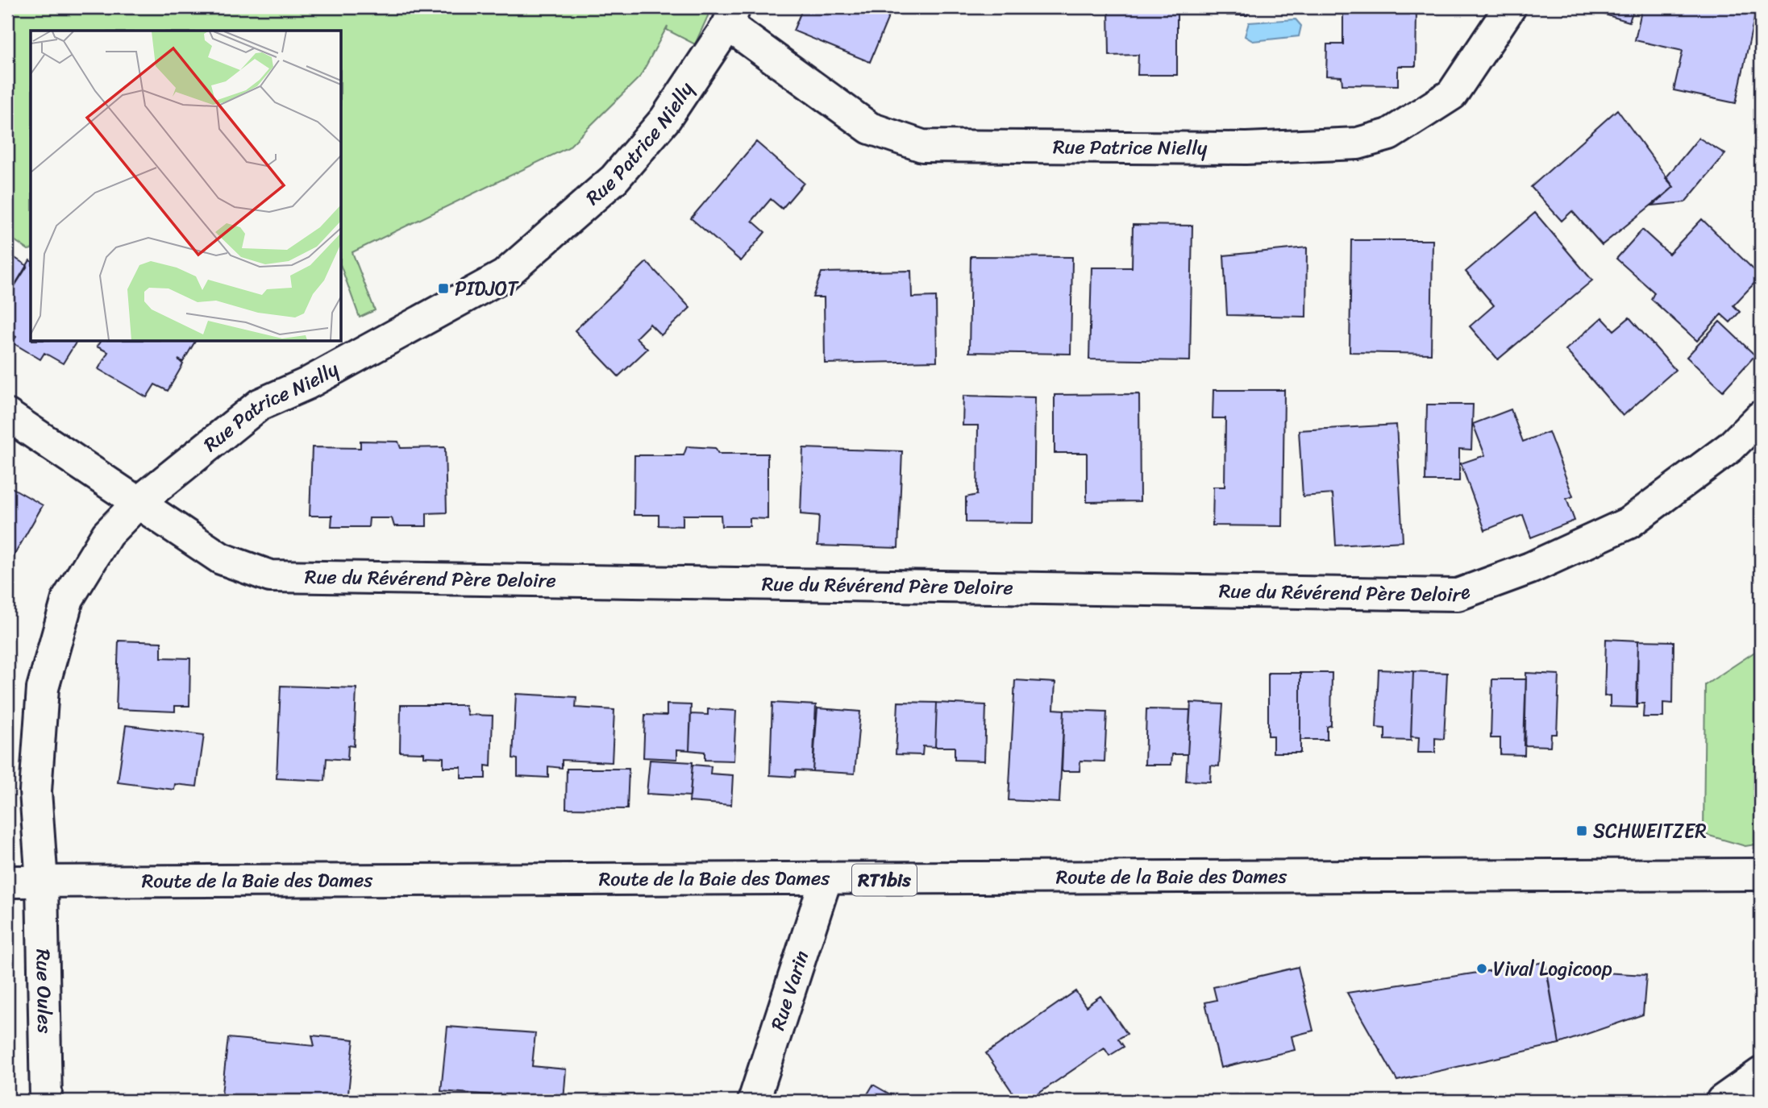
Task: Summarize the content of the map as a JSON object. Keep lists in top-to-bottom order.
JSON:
{
  "streets": {
    "street": [
      "Rue Patrice Nielly",
      "Rue du Révérend Père Deloire",
      "Route de la Baie des Dames",
      "RT1bis",
      "Rue Varin",
      "Rue Oules"
    ]
  },
  "crossings": [
    ["Rue Patrice Nielly", "Rue du Révérend Père Deloire"],
    ["Rue Patrice Nielly", "Route de la Baie des Dames"],
    ["Rue Patrice Nielly", "Rue Oules"],
    ["Route de la Baie des Dames", "Rue Varin"],
    ["Route de la Baie des Dames", "Rue Oules"]
  ],
  "places": {
    "transit": ["PIDJOT", "SCHWEITZER"],
    "other": ["Vival Logicoop"]
  }
}
